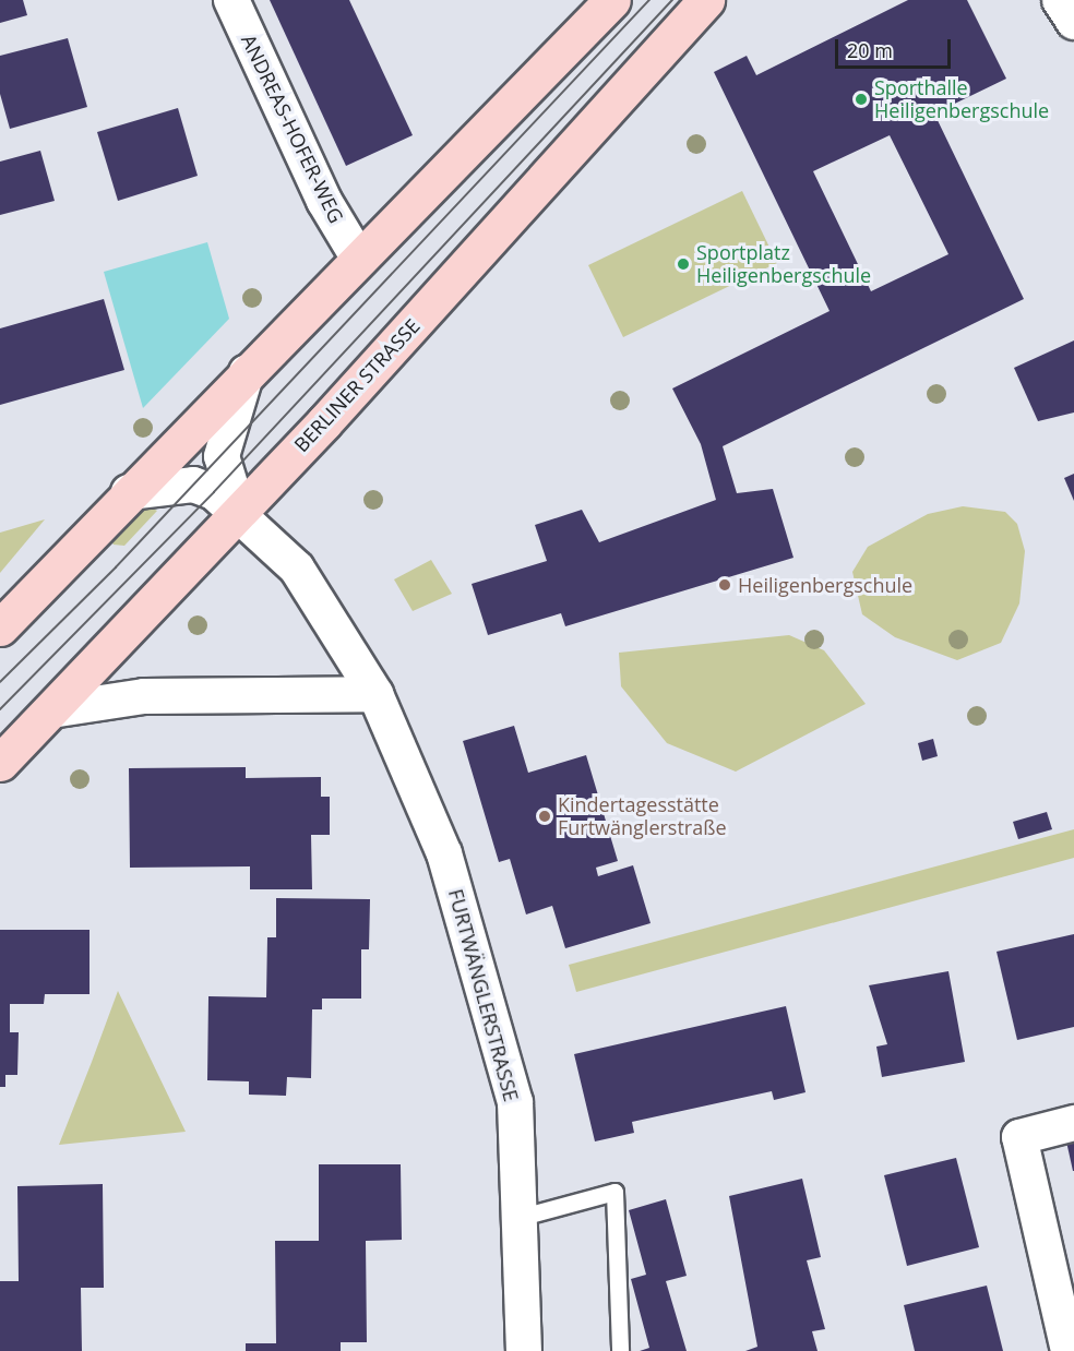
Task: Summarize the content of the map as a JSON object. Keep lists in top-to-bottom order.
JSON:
{
  "streets": {
    "main road": ["BERLINER STRASSE"],
    "street": ["ANDREAS-HOFER-WEG", "FURTWÄNGLERSTRASSE"]
  },
  "crossings": [
    ["BERLINER STRASSE", "FURTWÄNGLERSTRASSE"]
  ],
  "places": [
    "Sporthalle Heiligenbergschule",
    "Sportplatz Heiligenbergschule",
    "Heiligenbergschule",
    "Kindertagesstätte Furtwänglerstraße"
  ],
  "scale_bar": "20 m"
}
